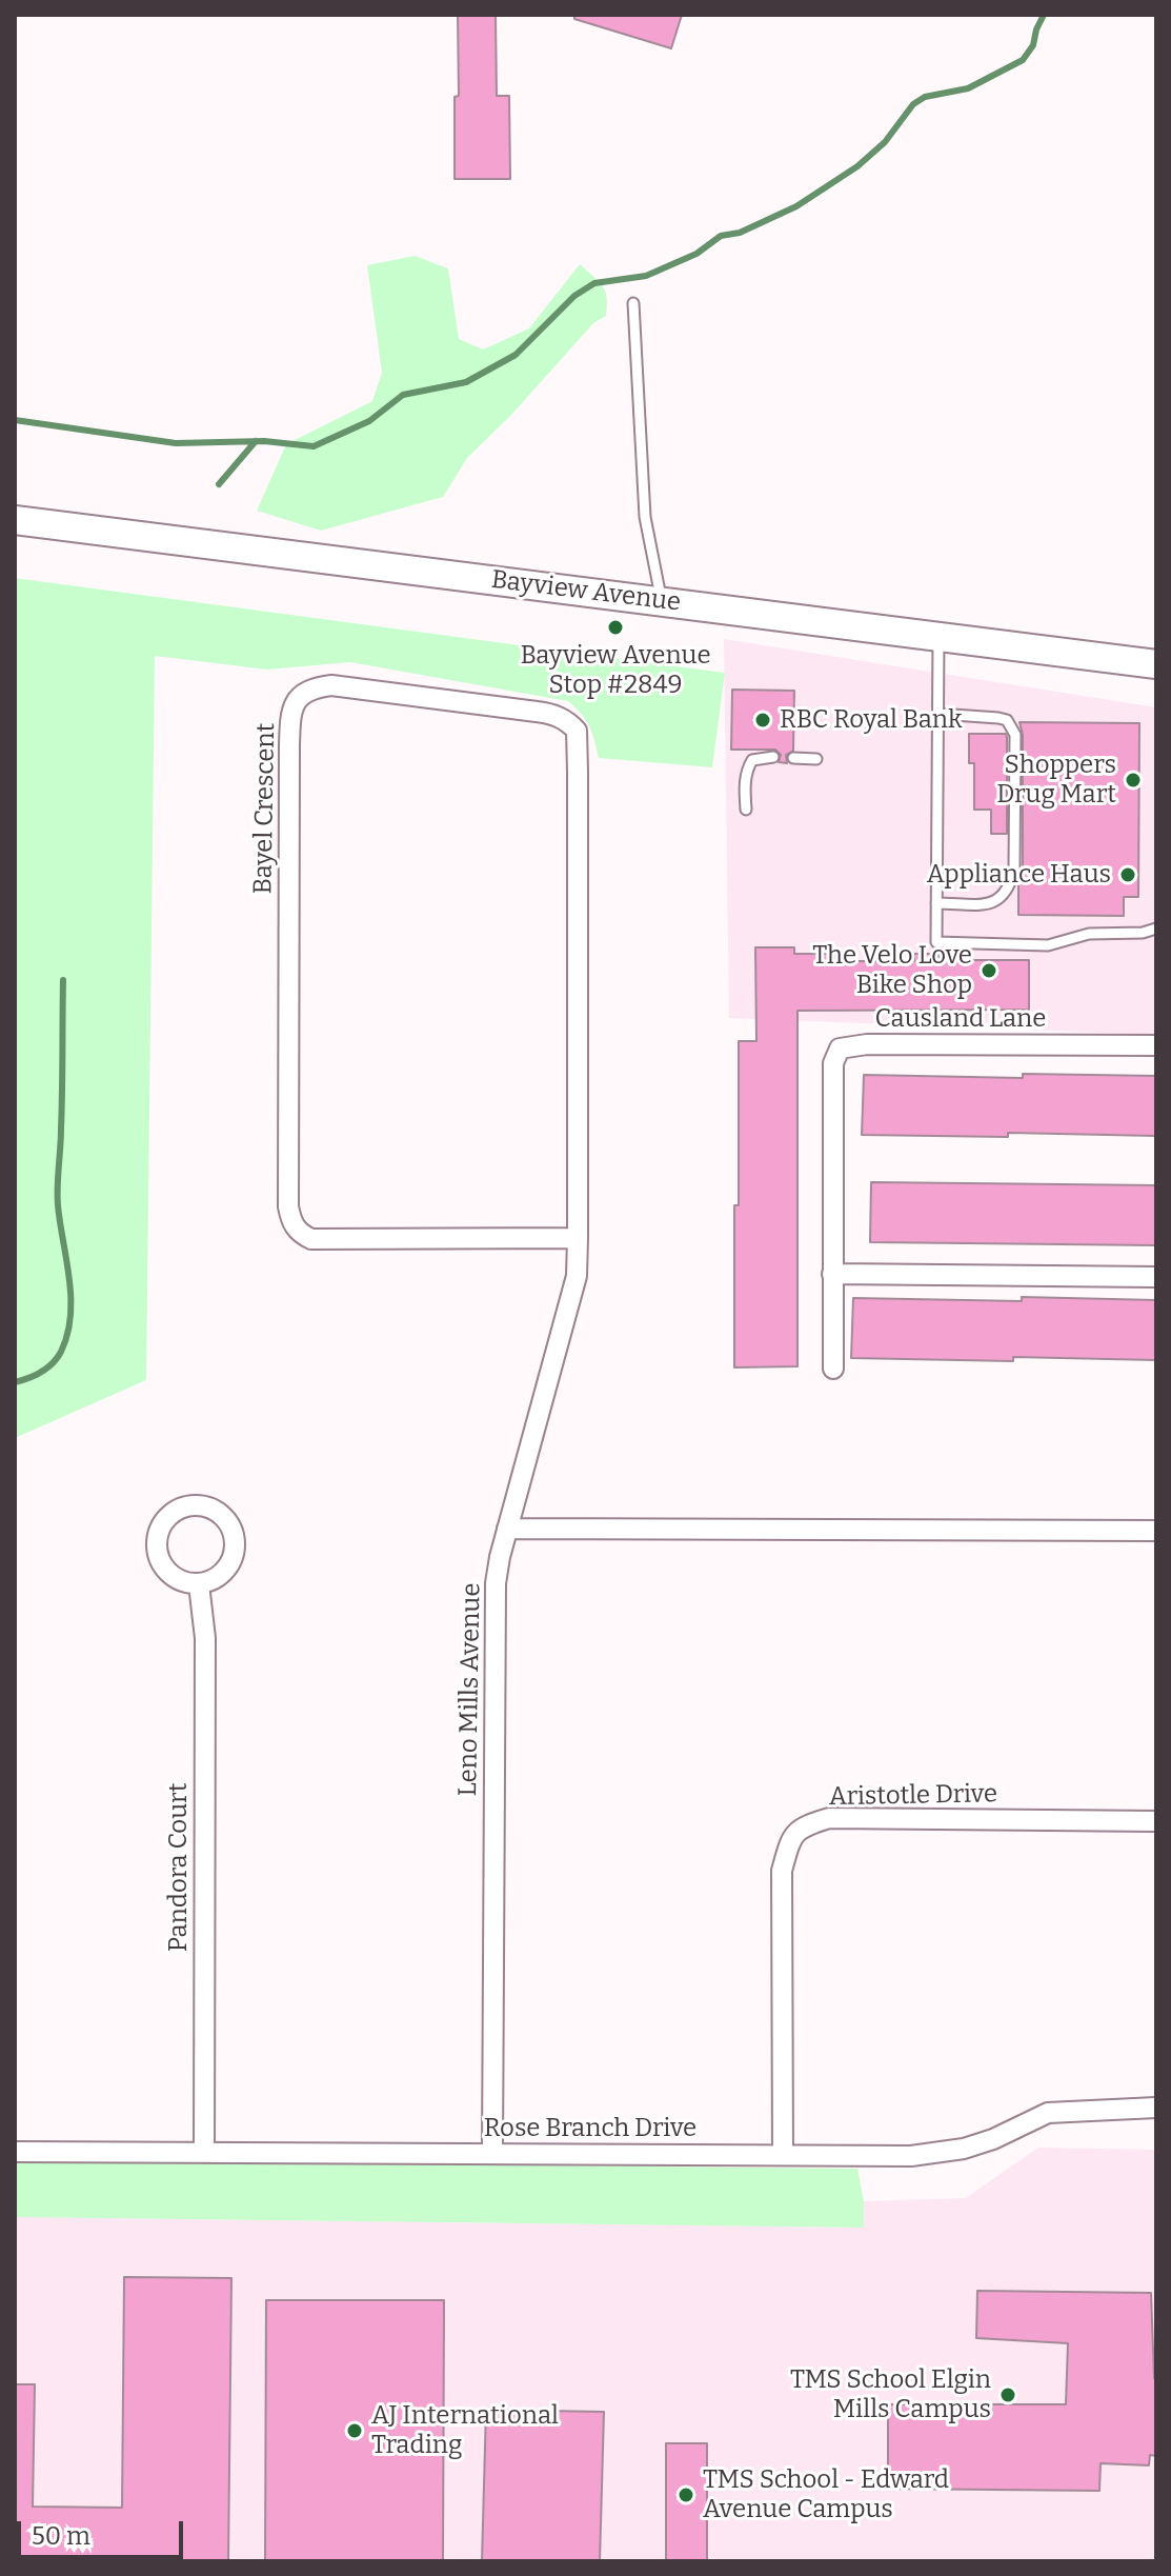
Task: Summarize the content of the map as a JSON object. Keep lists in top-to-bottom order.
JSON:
{
  "streets": {
    "main road": ["Bayview Avenue"],
    "street": [
      "Bayel Crescent",
      "Causland Lane",
      "Leno Mills Avenue",
      "Aristotle Drive",
      "Pandora Court",
      "Rose Branch Drive"
    ]
  },
  "crossings": [
    ["Bayel Crescent", "Leno Mills Avenue"],
    ["Leno Mills Avenue", "Rose Branch Drive"],
    ["Aristotle Drive", "Rose Branch Drive"],
    ["Pandora Court", "Rose Branch Drive"]
  ],
  "places": [
    "Bayview Avenue Stop #2849",
    "RBC Royal Bank",
    "Shoppers Drug Mart",
    "Appliance Haus",
    "The Velo Love Bike Shop",
    "TMS School Elgin Mills Campus",
    "AJ International Trading",
    "TMS School - Edward Avenue Campus"
  ],
  "scale_bar": "50 m"
}
